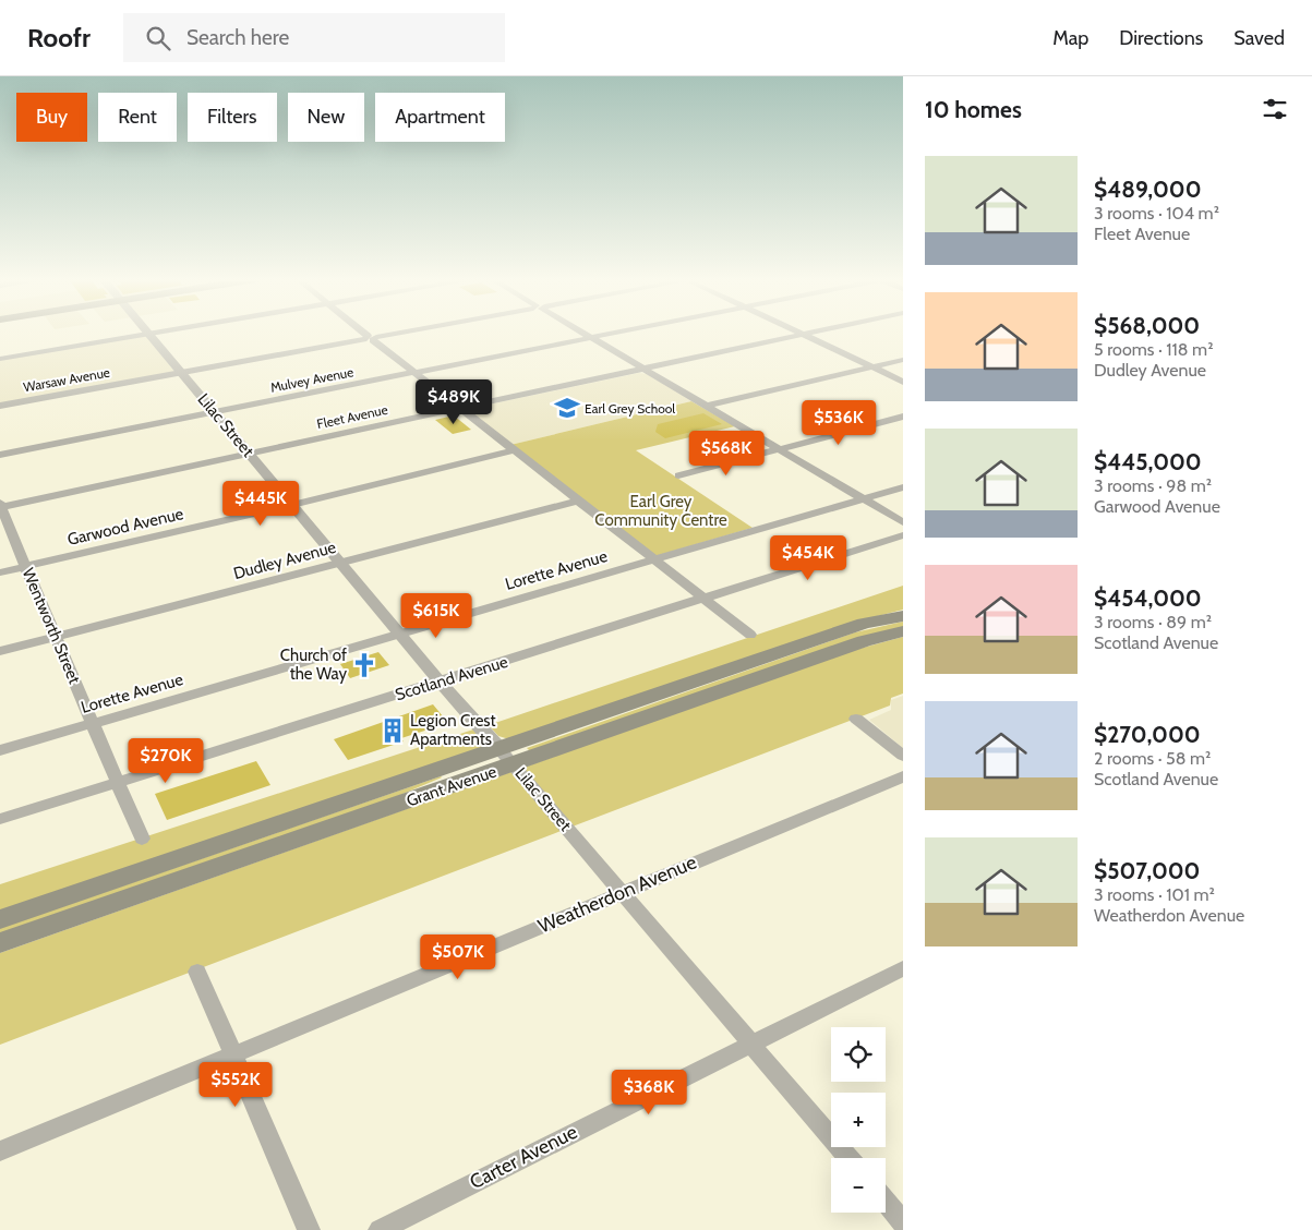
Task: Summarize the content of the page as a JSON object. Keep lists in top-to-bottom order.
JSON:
{
  "streets": {
    "main road": ["Grant Avenue"],
    "street": [
      "Warsaw Avenue",
      "Mulvey Avenue",
      "Fleet Avenue",
      "Lilac Street",
      "Garwood Avenue",
      "Dudley Avenue",
      "Lorette Avenue",
      "Wentworth Street",
      "Scotland Avenue",
      "Weatherdon Avenue",
      "Carter Avenue"
    ]
  },
  "crossings": [
    ["Warsaw Avenue", "Lilac Street"],
    ["Mulvey Avenue", "Lilac Street"],
    ["Fleet Avenue", "Lilac Street"],
    ["Fleet Avenue", "Wentworth Street"],
    ["Lilac Street", "Garwood Avenue"],
    ["Lilac Street", "Dudley Avenue"],
    ["Lilac Street", "Lorette Avenue"],
    ["Lilac Street", "Scotland Avenue"],
    ["Lilac Street", "Grant Avenue"],
    ["Lilac Street", "Weatherdon Avenue"],
    ["Lilac Street", "Carter Avenue"],
    ["Garwood Avenue", "Wentworth Street"],
    ["Dudley Avenue", "Wentworth Street"],
    ["Lorette Avenue", "Wentworth Street"],
    ["Wentworth Street", "Scotland Avenue"]
  ],
  "parks": ["Earl Grey Community Centre"],
  "places": {
    "school or university": ["Earl Grey School"],
    "church": ["Church of the Way"],
    "building": ["Legion Crest Apartments"]
  },
  "page": {
    "header": "Roofr",
    "search": "Search here",
    "nav": ["Map", "Directions", "Saved"],
    "heading": "10 homes",
    "chip": [
      "Buy",
      "Rent",
      "Filters",
      "New",
      "Apartment"
    ],
    "list": [
      {
        "name": "$489,000",
        "note": "3 rooms · 104 m² · Fleet Avenue"
      },
      {
        "name": "$568,000",
        "note": "5 rooms · 118 m² · Dudley Avenue"
      },
      {
        "name": "$445,000",
        "note": "3 rooms · 98 m² · Garwood Avenue"
      },
      {
        "name": "$454,000",
        "note": "3 rooms · 89 m² · Scotland Avenue"
      },
      {
        "name": "$270,000",
        "note": "2 rooms · 58 m² · Scotland Avenue"
      },
      {
        "name": "$507,000",
        "note": "3 rooms · 101 m² · Weatherdon Avenue"
      }
    ],
    "price": [
      "$489K",
      "$536K",
      "$568K",
      "$445K",
      "$454K",
      "$615K",
      "$270K",
      "$507K",
      "$552K",
      "$368K"
    ],
    "map_buttons": ["+", "−"]
  }
}
